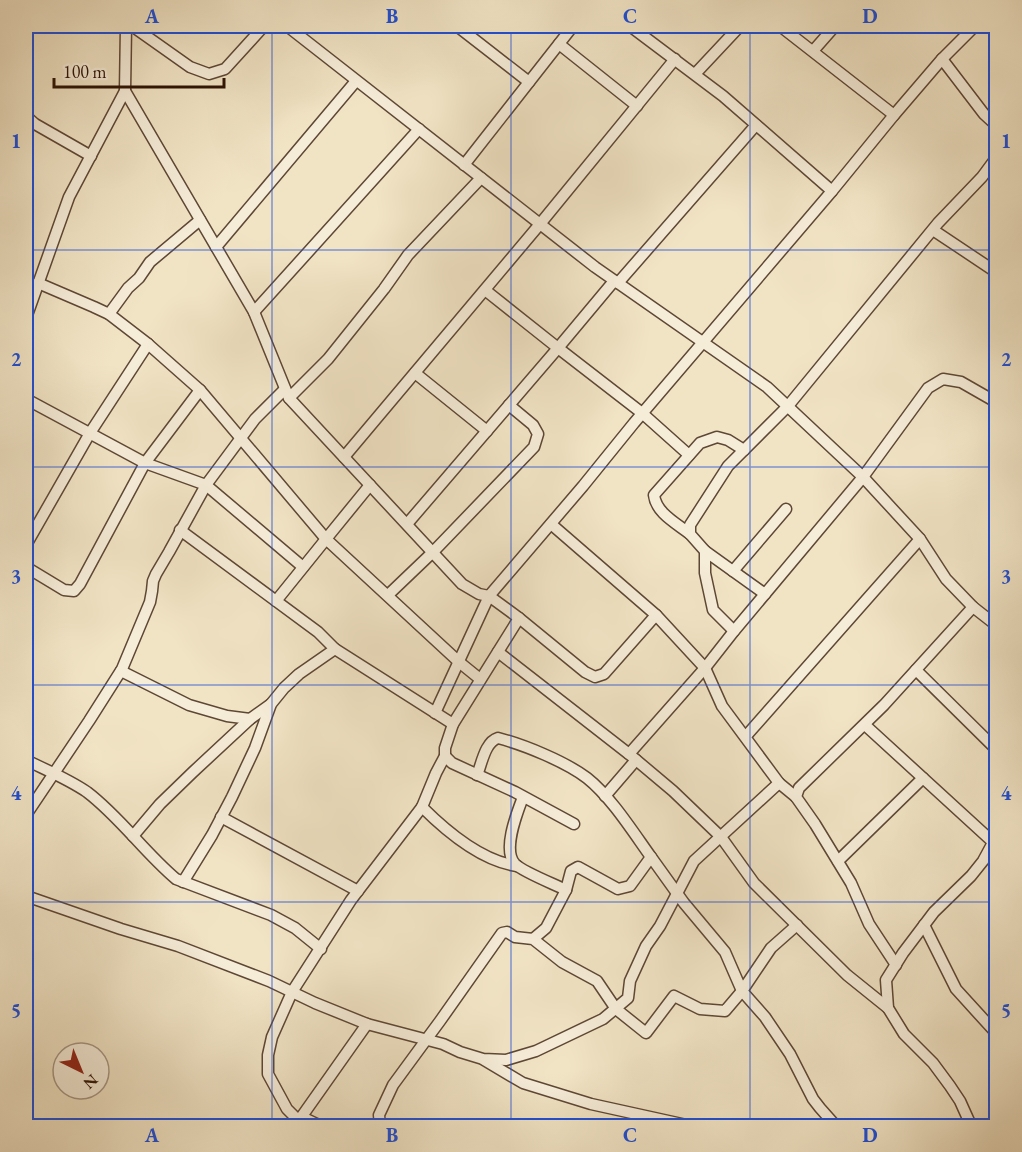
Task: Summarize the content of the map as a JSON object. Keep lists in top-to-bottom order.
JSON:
{
  "scale_bar": "100 m",
  "north": "bottom right",
  "grid": {
    "columns": [
      "A",
      "B",
      "C",
      "D"
    ],
    "rows": [
      "1",
      "2",
      "3",
      "4",
      "5"
    ]
  }
}
